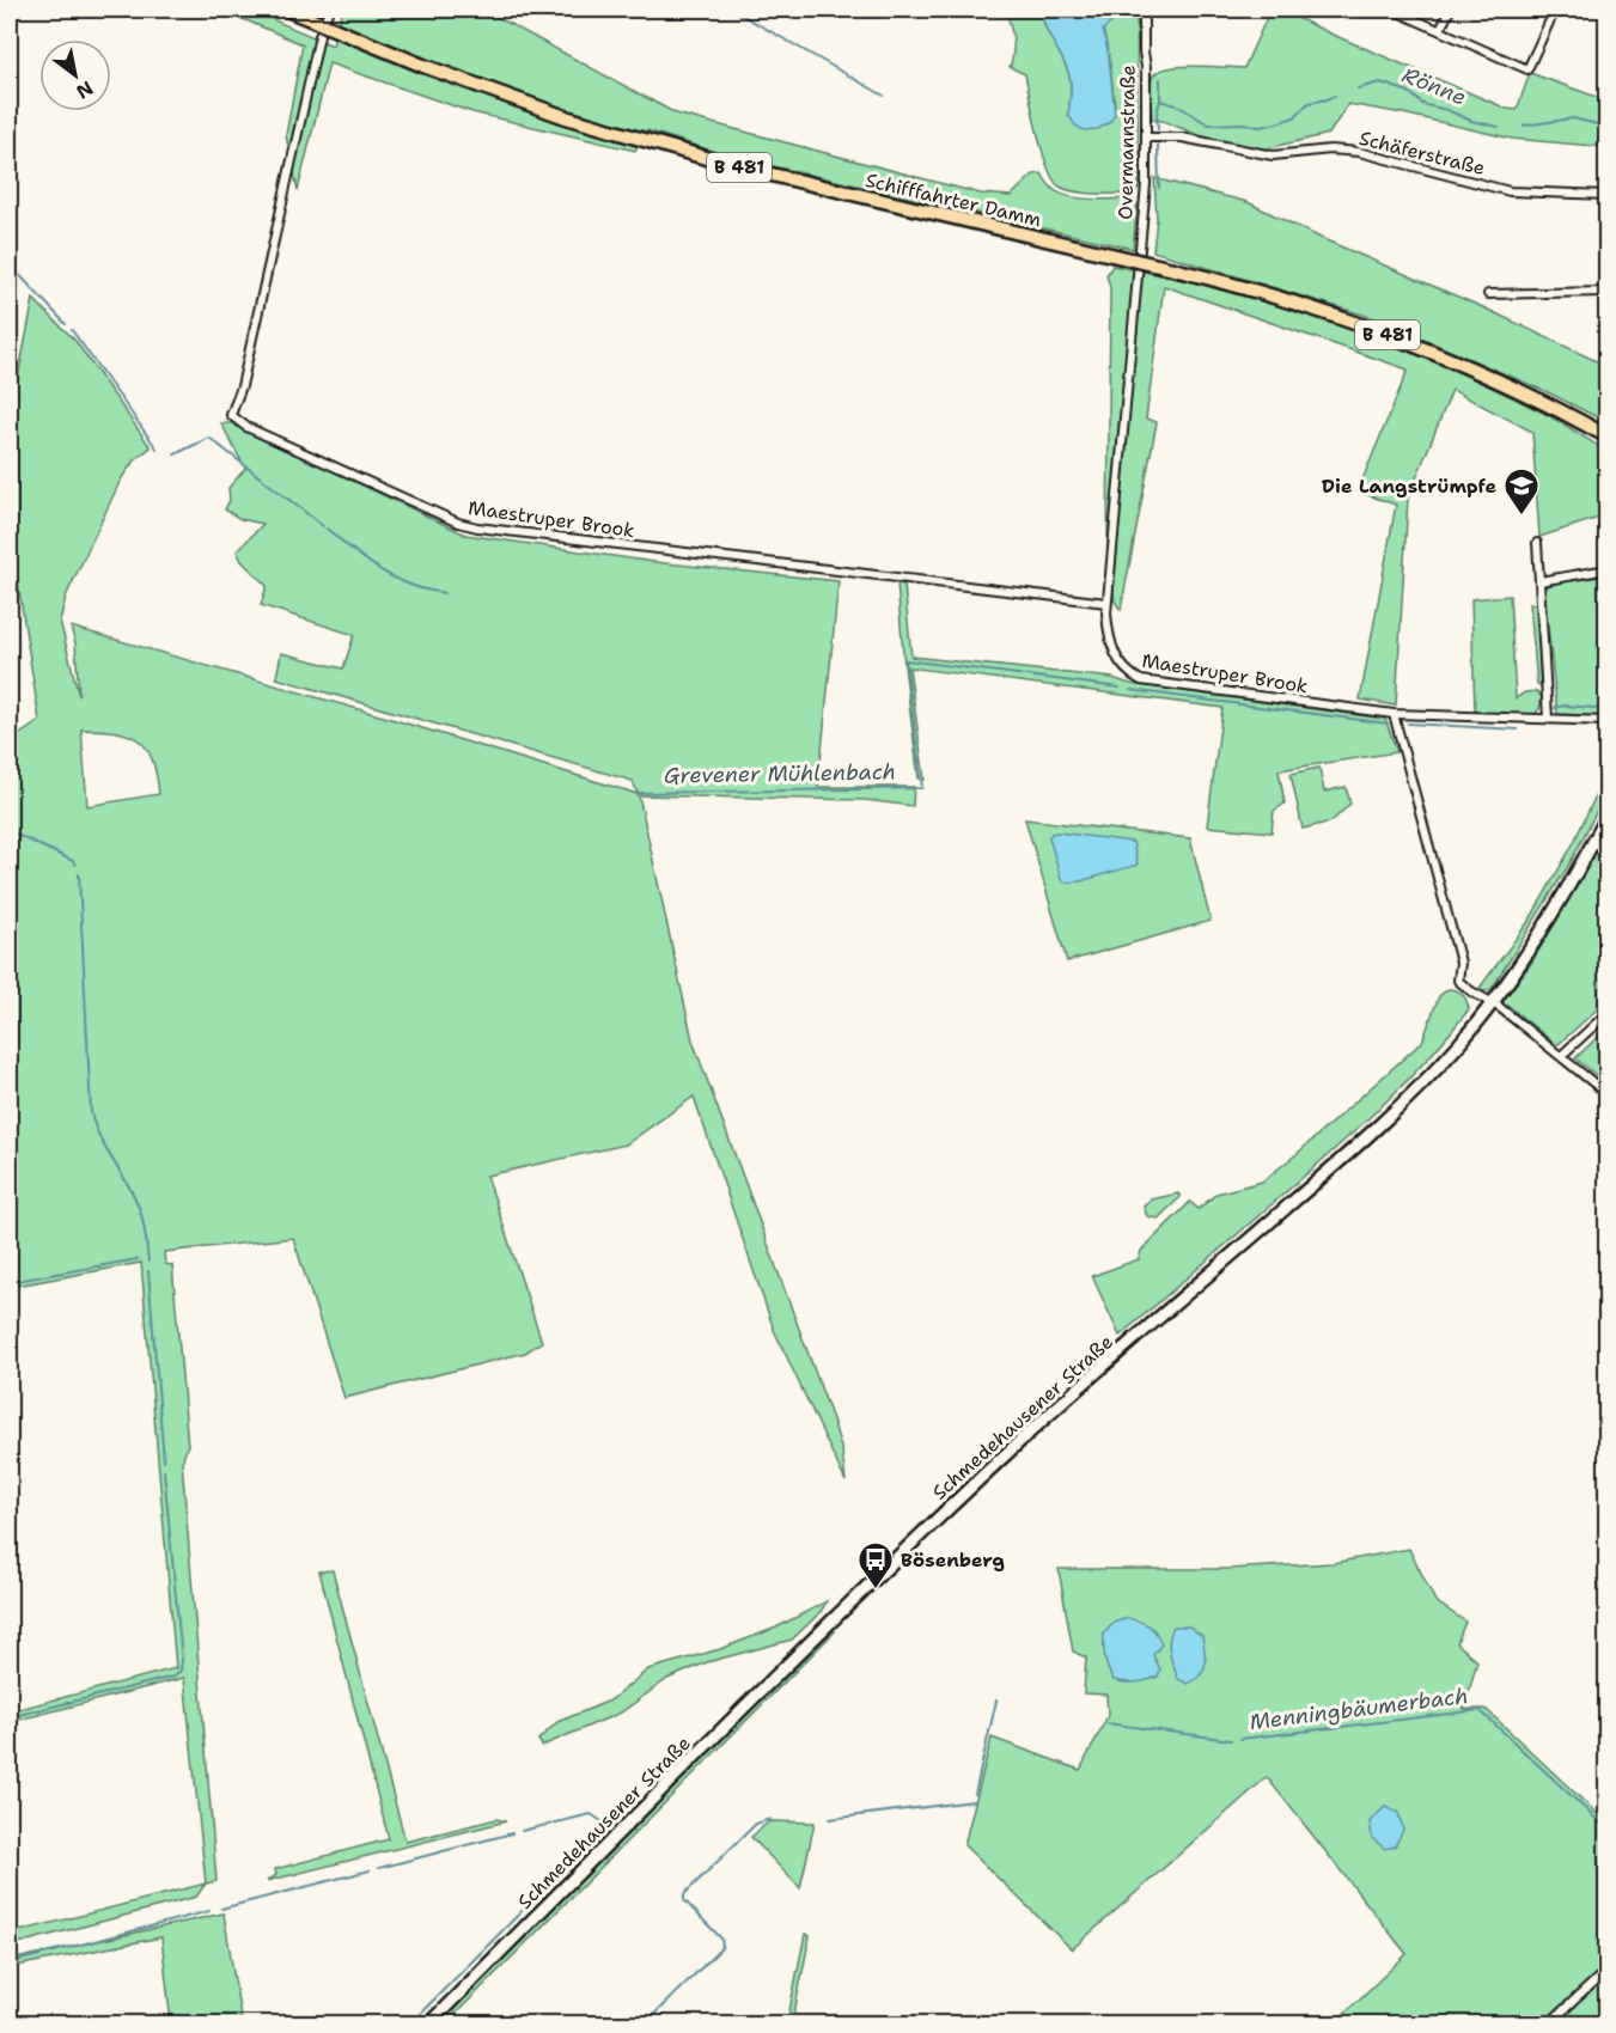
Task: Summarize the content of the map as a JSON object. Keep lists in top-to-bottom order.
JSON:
{
  "streets": {
    "main road": ["B 481", "Schifffahrter Damm", "Schmedehausener Straße"],
    "street": ["Overmannstraße", "Schäferstraße", "Maestruper Brook"]
  },
  "crossings": [
    ["Overmannstraße", "Schäferstraße"],
    ["Overmannstraße", "Maestruper Brook"]
  ],
  "water": ["Rönne", "Grevener Mühlenbach", "Menningbäumerbach"],
  "places": {
    "school or university": ["Die Langstrümpfe"],
    "bus stop": ["Bösenberg"]
  },
  "north": "bottom right"
}
